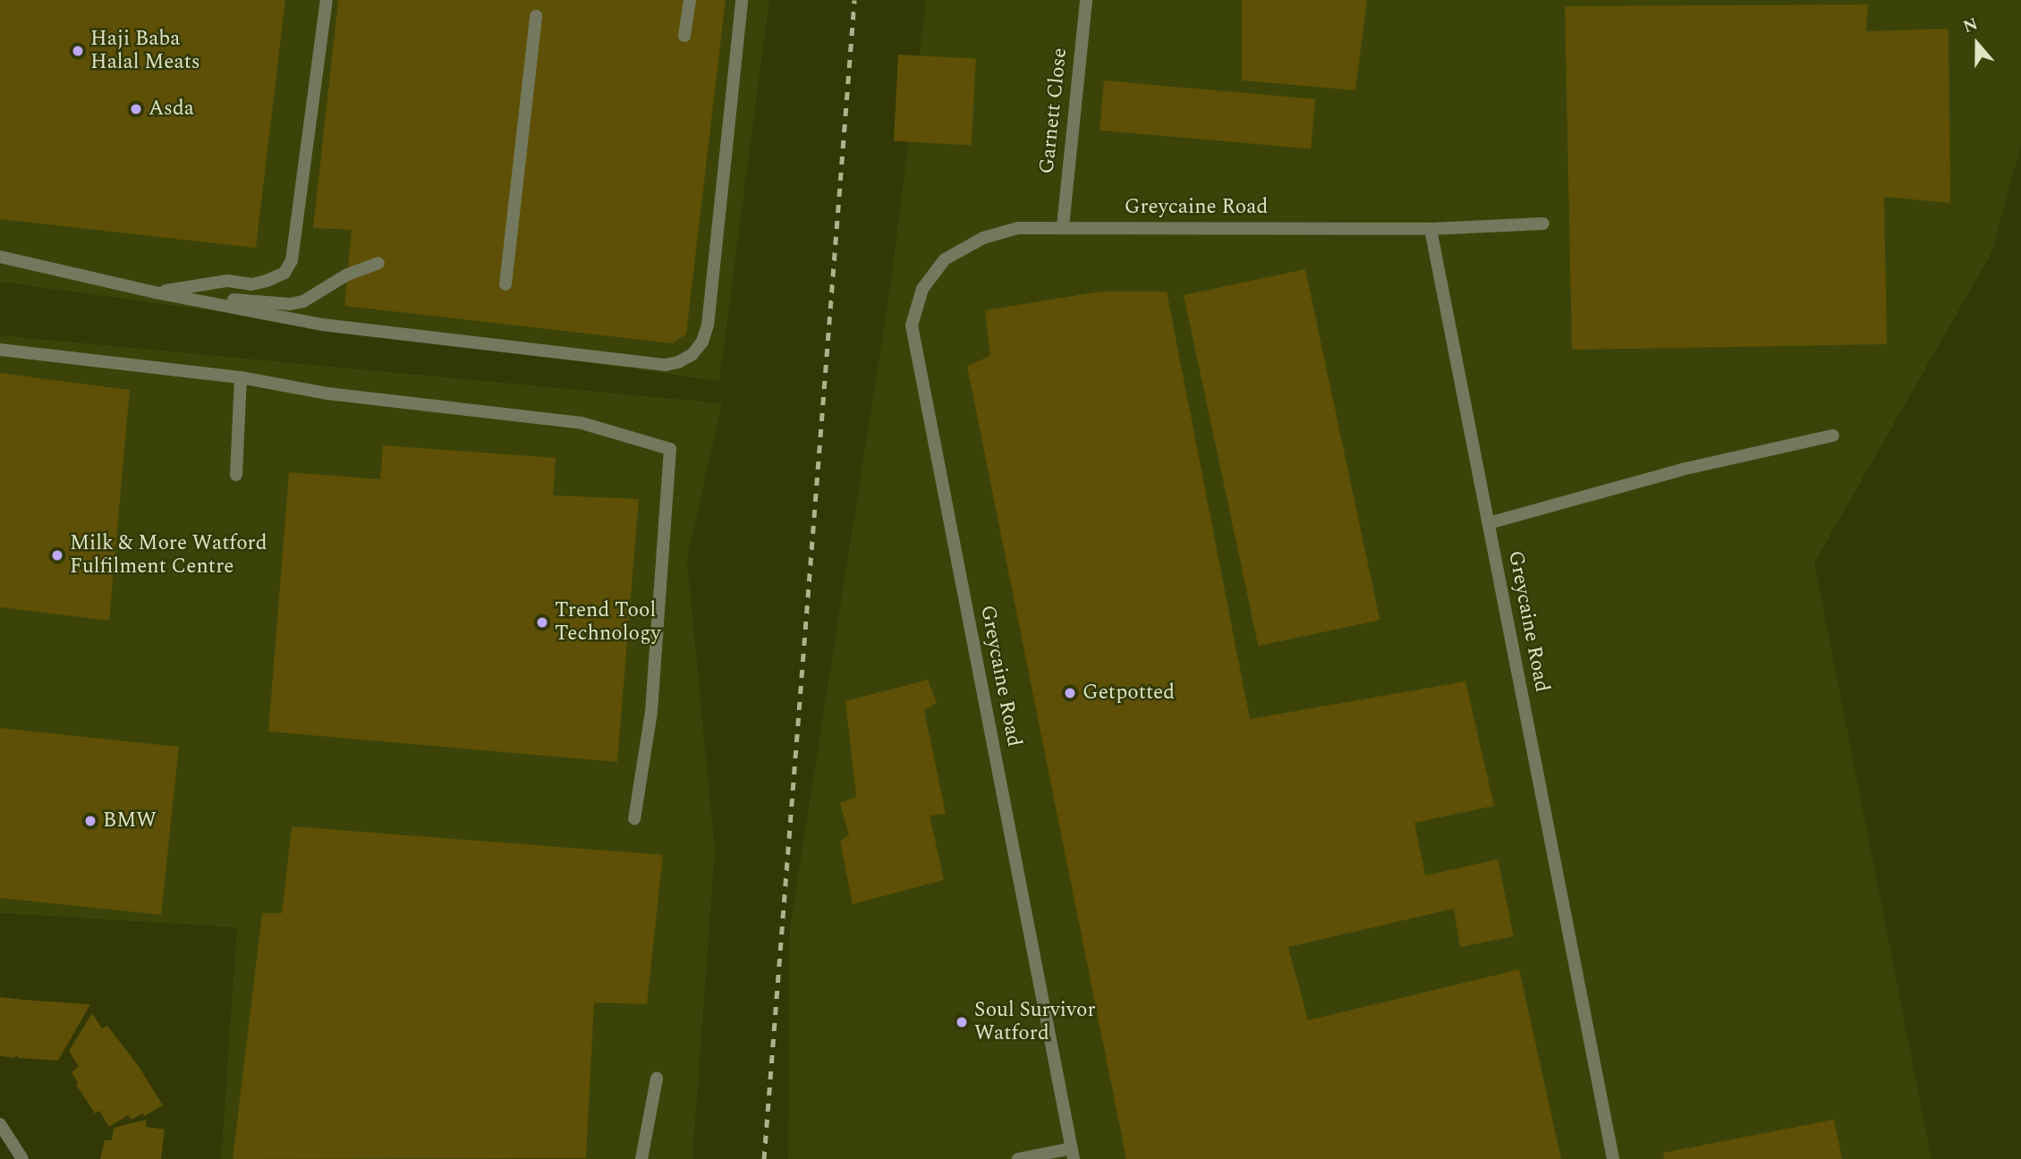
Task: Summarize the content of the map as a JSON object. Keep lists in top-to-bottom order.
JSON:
{
  "streets": {
    "street": ["Garnett Close", "Greycaine Road"]
  },
  "crossings": [
    ["Garnett Close", "Greycaine Road"]
  ],
  "places": [
    "Haji Baba Halal Meats",
    "Asda",
    "Milk & More Watford Fulfilment Centre",
    "Trend Tool Technology",
    "Getpotted",
    "BMW",
    "Soul Survivor Watford"
  ],
  "north": "top"
}
